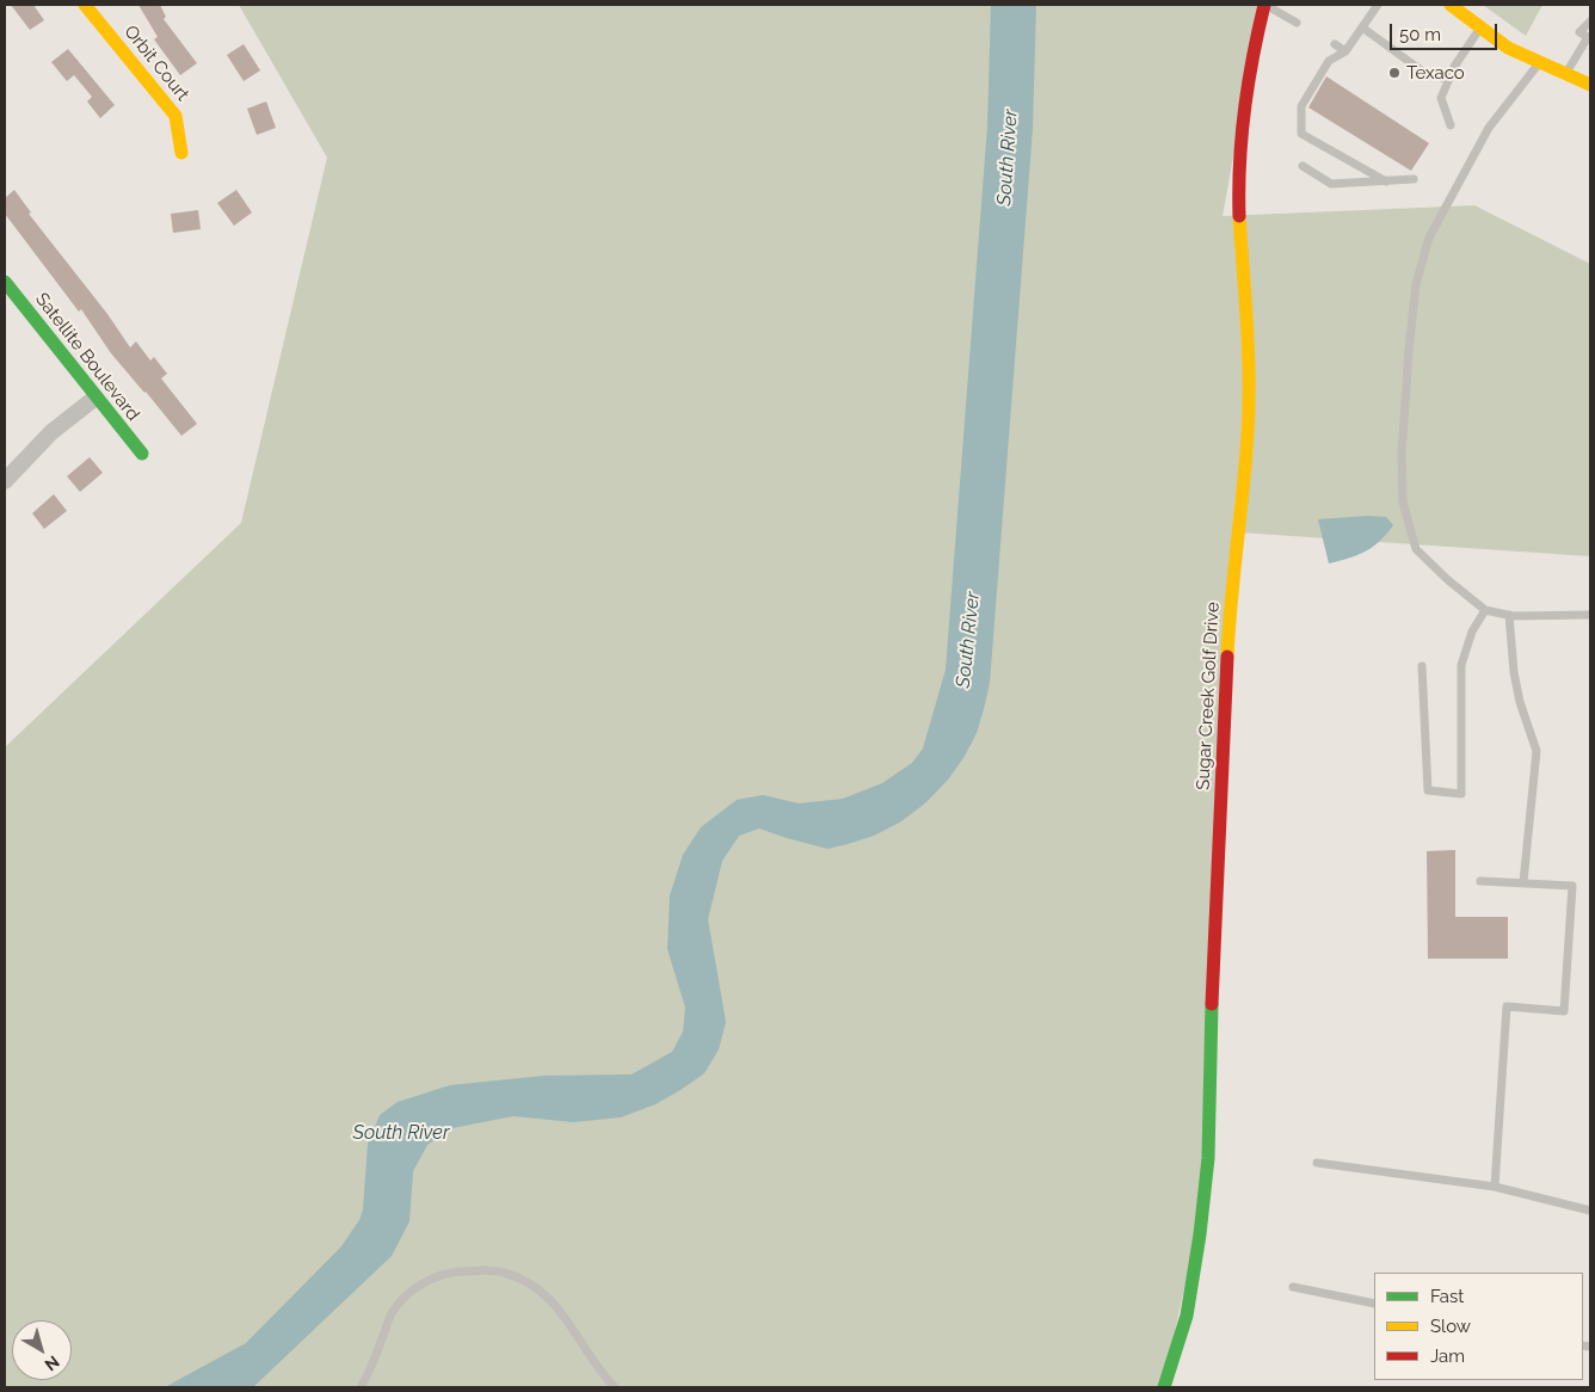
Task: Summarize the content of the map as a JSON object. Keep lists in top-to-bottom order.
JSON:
{
  "streets": {
    "street": ["Orbit Court", "Satellite Boulevard", "Sugar Creek Golf Drive"]
  },
  "water": ["South River"],
  "places": ["Texaco"],
  "legend": ["Fast", "Slow", "Jam"],
  "scale_bar": "50 m",
  "north": "bottom right"
}
